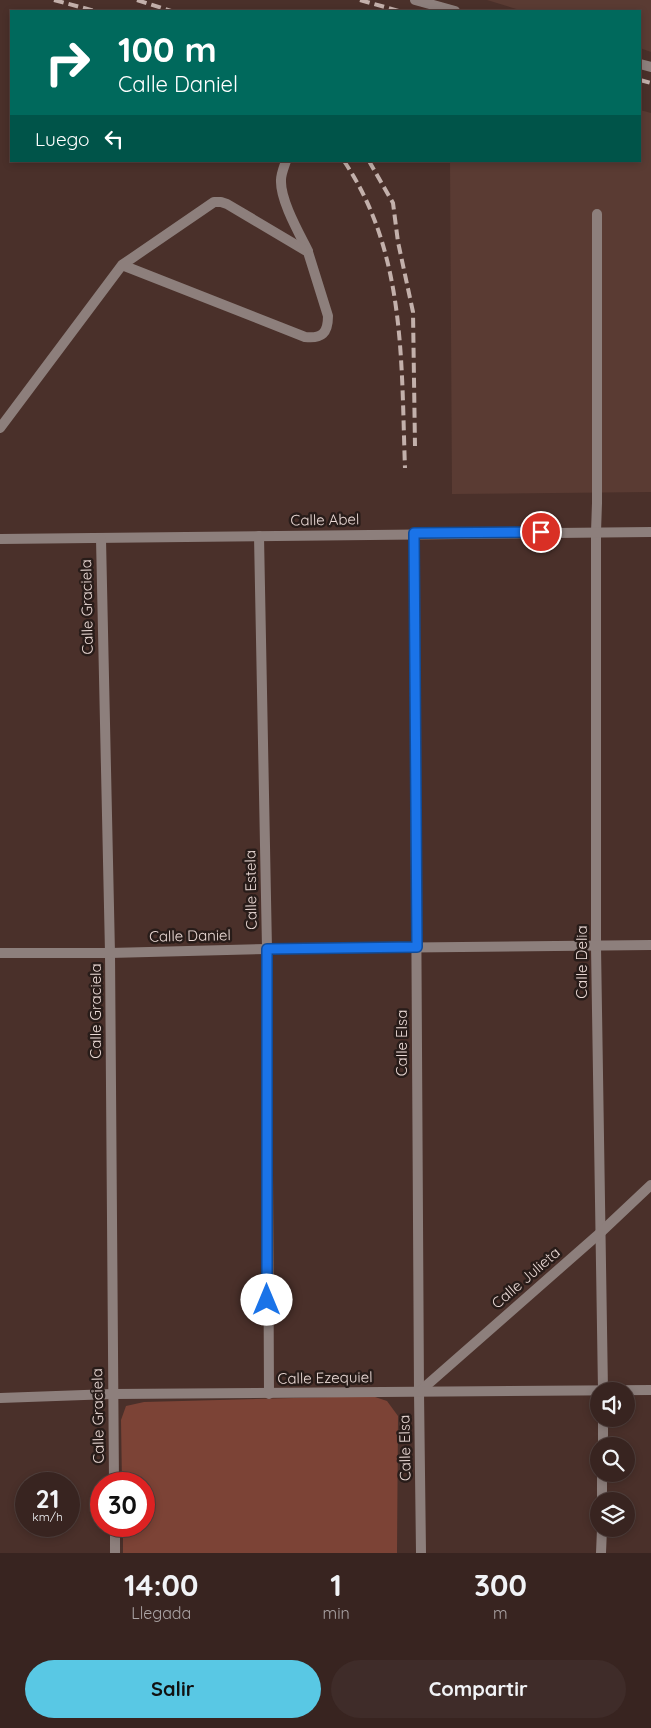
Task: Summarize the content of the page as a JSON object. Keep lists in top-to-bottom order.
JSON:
{
  "streets": {
    "street": [
      "Calle Abel",
      "Calle Graciela",
      "Calle Estela",
      "Calle Daniel",
      "Calle Delia",
      "Calle Elsa",
      "Calle Julieta",
      "Calle Ezequiel"
    ]
  },
  "crossings": [
    ["Calle Abel", "Calle Graciela"],
    ["Calle Abel", "Calle Estela"],
    ["Calle Abel", "Calle Delia"],
    ["Calle Abel", "Calle Elsa"],
    ["Calle Graciela", "Calle Daniel"],
    ["Calle Graciela", "Calle Ezequiel"],
    ["Calle Estela", "Calle Daniel"],
    ["Calle Estela", "Calle Ezequiel"],
    ["Calle Daniel", "Calle Delia"],
    ["Calle Daniel", "Calle Elsa"],
    ["Calle Delia", "Calle Julieta"],
    ["Calle Elsa", "Calle Julieta"],
    ["Calle Elsa", "Calle Ezequiel"],
    ["Calle Julieta", "Calle Ezequiel"]
  ],
  "page": {
    "turn": ["100 m", "Calle Daniel"],
    "then": "Luego",
    "speed": "21 km/h",
    "limit": "30",
    "eta": [
      "14:00",
      "Llegada",
      "1",
      "min",
      "300",
      "m"
    ],
    "buttons": ["Salir", "Compartir"]
  }
}
